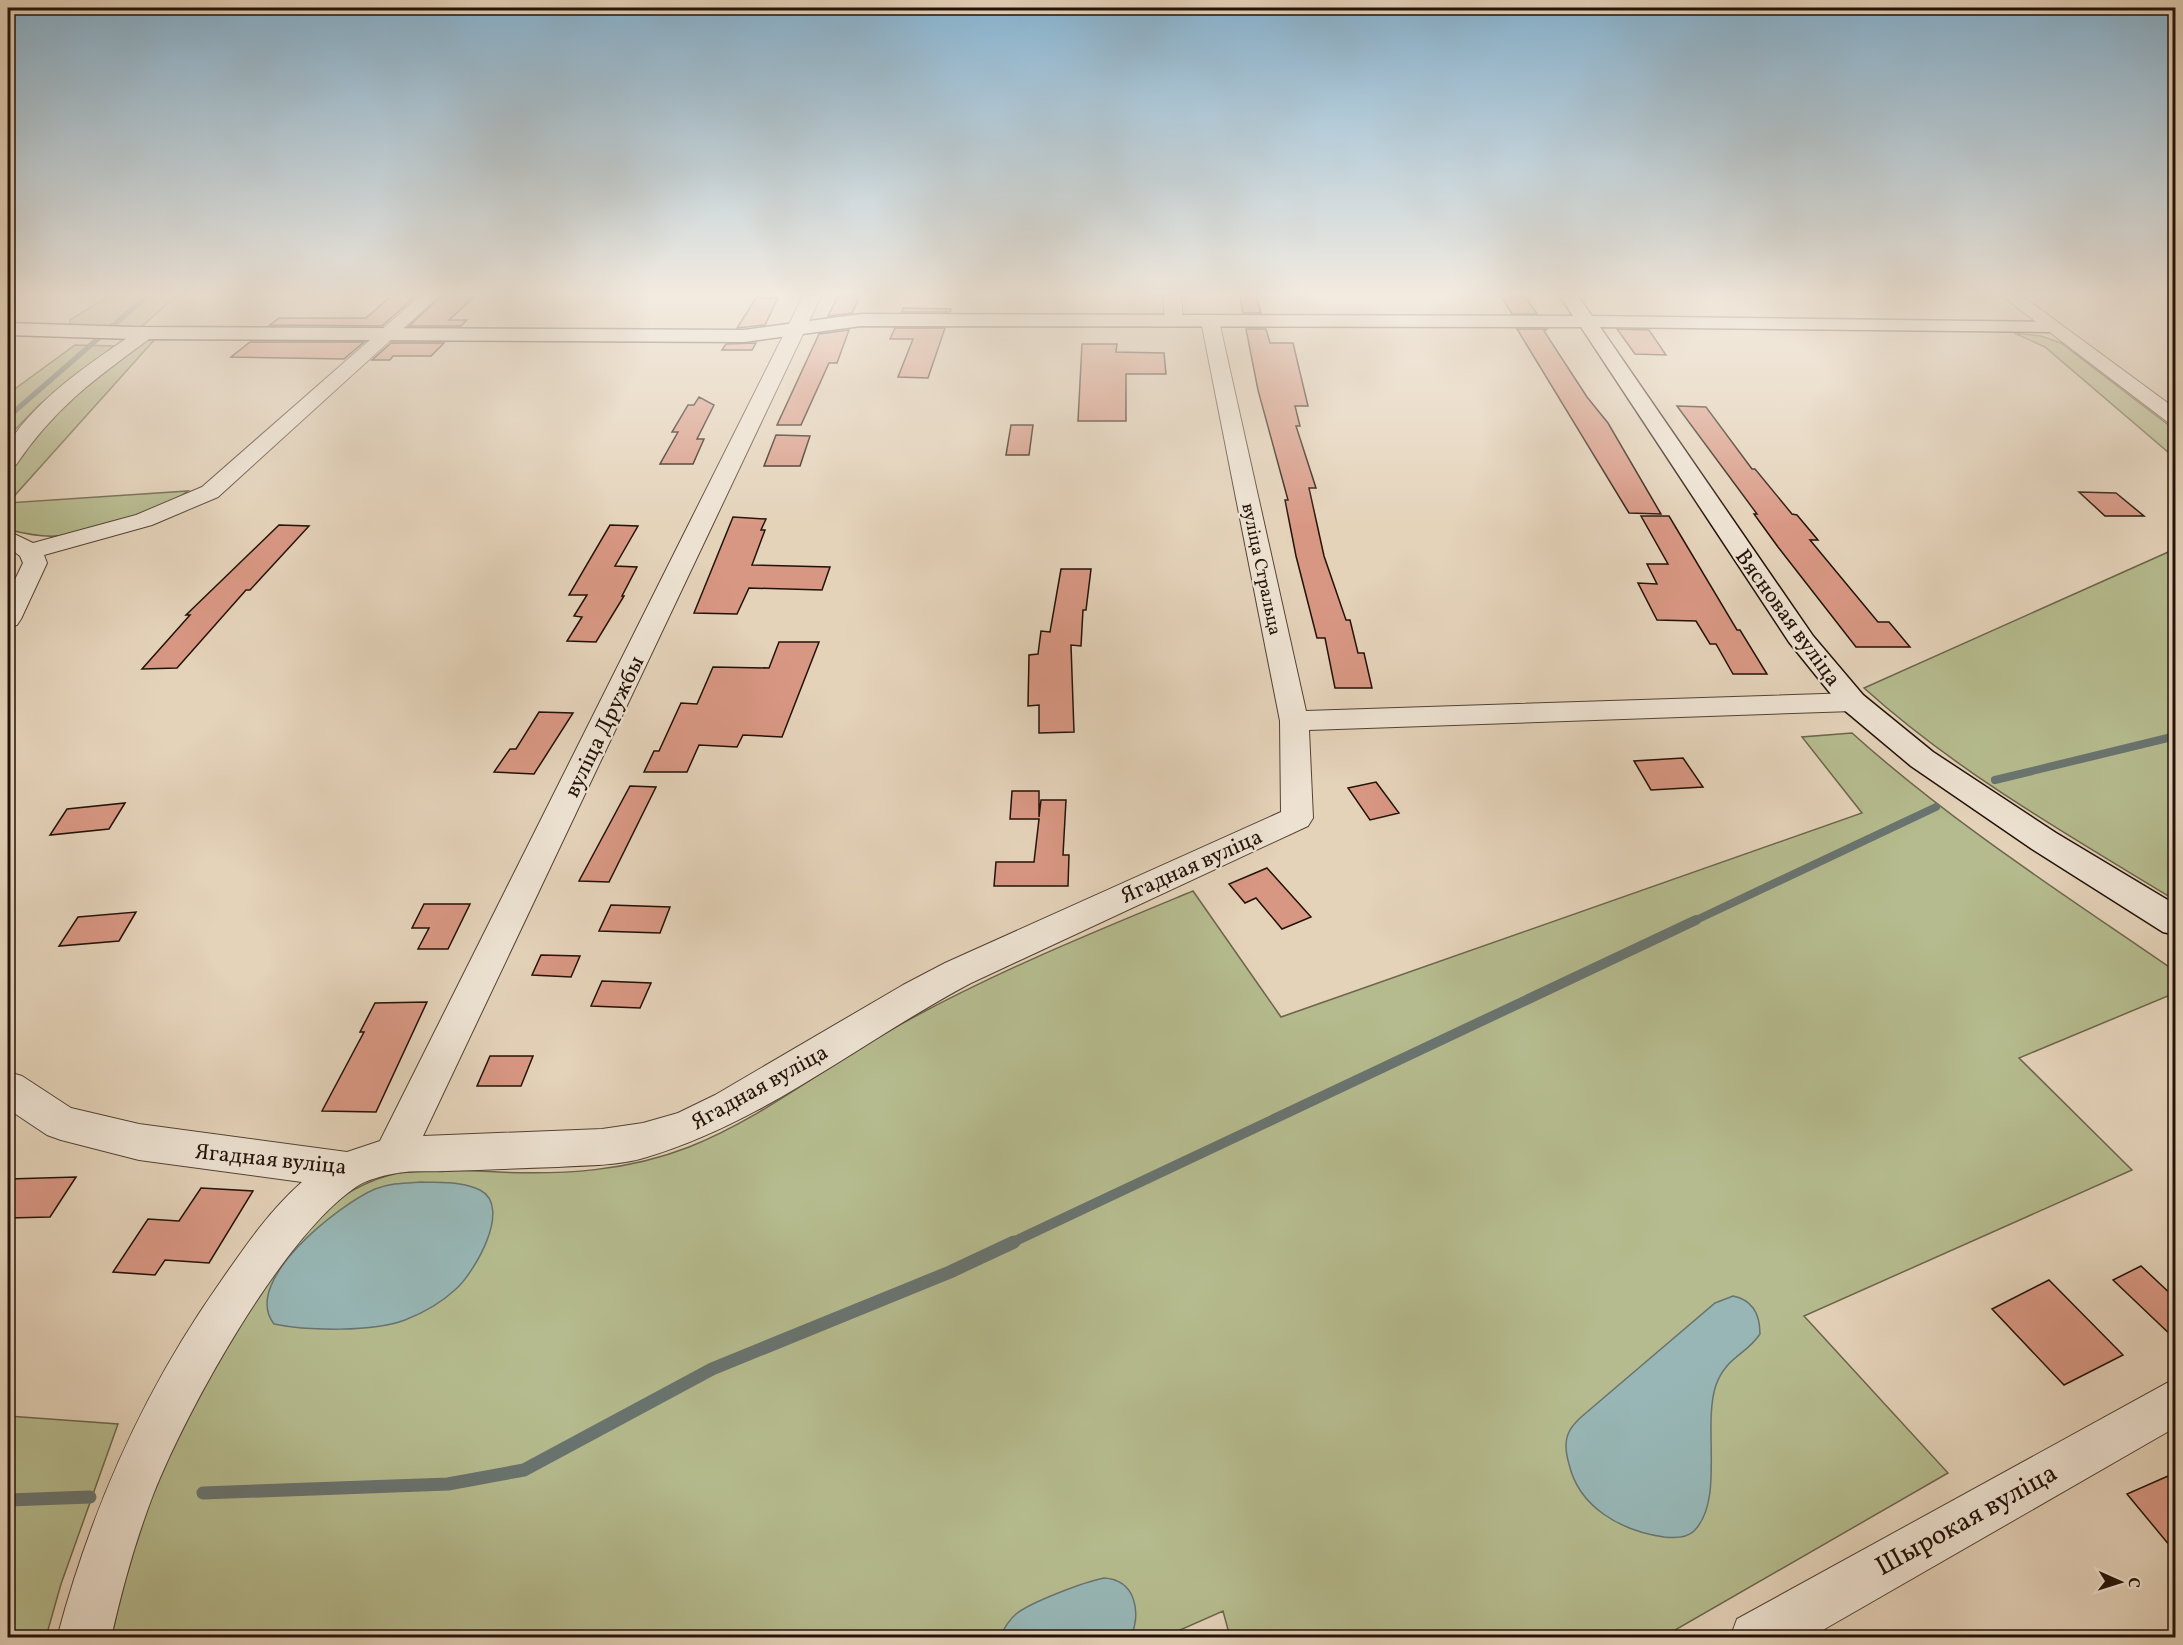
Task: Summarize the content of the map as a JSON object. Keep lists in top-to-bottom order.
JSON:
{
  "streets": {
    "street": [
      "вуліца Стральца",
      "Вясновая вуліца",
      "вуліца Дружбы",
      "Ягадная вуліца",
      "Шырокая вуліца"
    ]
  },
  "crossings": [
    ["вуліца Стральца", "Ягадная вуліца"],
    ["вуліца Дружбы", "Ягадная вуліца"]
  ],
  "north": "right"
}
